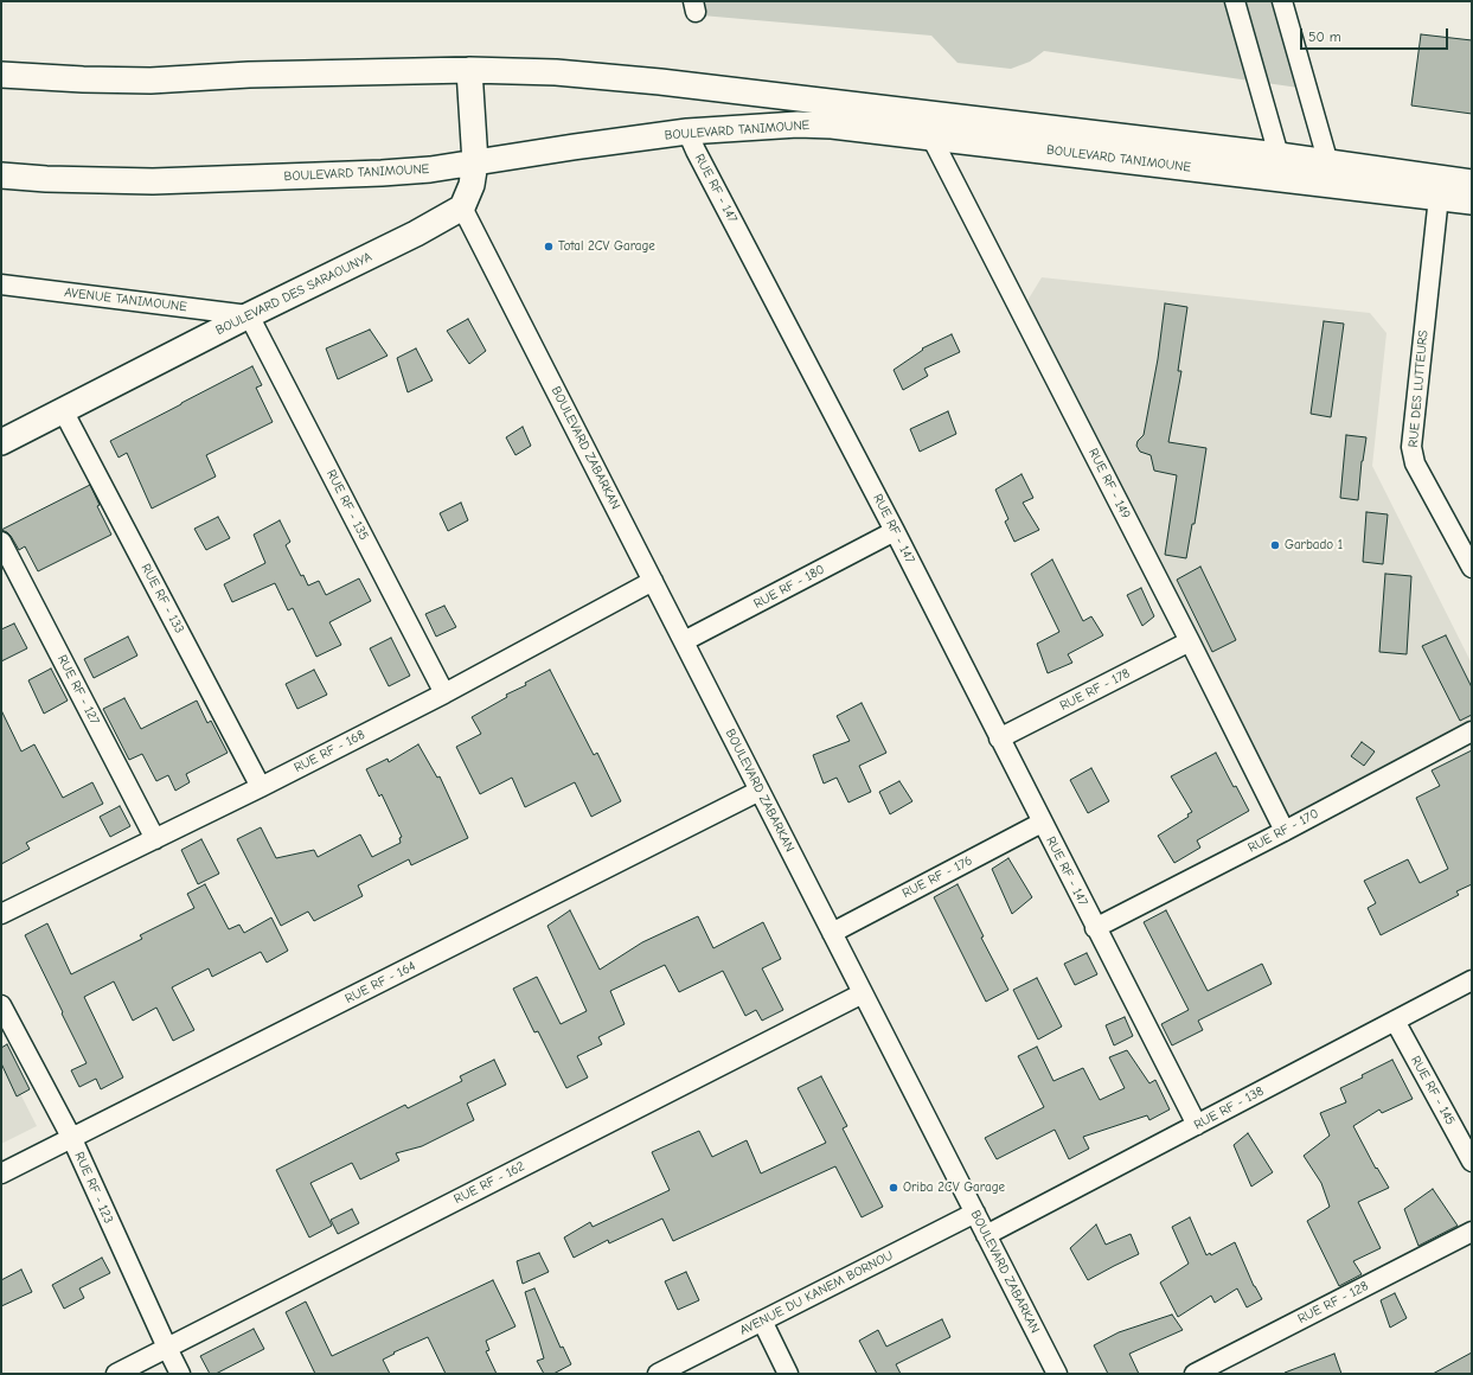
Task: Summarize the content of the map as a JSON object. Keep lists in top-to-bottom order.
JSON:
{
  "streets": {
    "main road": ["BOULEVARD TANIMOUNE", "BOULEVARD DES SARAOUNYA"],
    "street": [
      "RUE RF - 147",
      "AVENUE TANIMOUNE",
      "RUE DES LUTTEURS",
      "BOULEVARD ZABARKAN",
      "RUE RF - 149",
      "RUE RF - 135",
      "RUE RF - 180",
      "RUE RF - 133",
      "RUE RF - 127",
      "RUE RF - 178",
      "RUE RF - 168",
      "RUE RF - 170",
      "RUE RF - 176",
      "RUE RF - 164",
      "RUE RF - 145",
      "RUE RF - 138",
      "RUE RF - 162",
      "RUE RF - 123",
      "AVENUE DU KANEM BORNOU",
      "RUE RF - 128"
    ]
  },
  "crossings": [
    ["BOULEVARD TANIMOUNE", "RUE RF - 147"],
    ["BOULEVARD TANIMOUNE", "RUE DES LUTTEURS"],
    ["BOULEVARD TANIMOUNE", "RUE RF - 149"],
    ["RUE RF - 147", "RUE RF - 180"],
    ["RUE RF - 147", "RUE RF - 178"],
    ["RUE RF - 147", "RUE RF - 170"],
    ["RUE RF - 147", "RUE RF - 176"],
    ["RUE RF - 147", "RUE RF - 138"],
    ["BOULEVARD DES SARAOUNYA", "AVENUE TANIMOUNE"],
    ["BOULEVARD DES SARAOUNYA", "BOULEVARD ZABARKAN"],
    ["BOULEVARD DES SARAOUNYA", "RUE RF - 135"],
    ["BOULEVARD DES SARAOUNYA", "RUE RF - 133"],
    ["AVENUE TANIMOUNE", "RUE RF - 135"],
    ["BOULEVARD ZABARKAN", "RUE RF - 180"],
    ["BOULEVARD ZABARKAN", "RUE RF - 168"],
    ["BOULEVARD ZABARKAN", "RUE RF - 176"],
    ["BOULEVARD ZABARKAN", "RUE RF - 164"],
    ["BOULEVARD ZABARKAN", "RUE RF - 138"],
    ["BOULEVARD ZABARKAN", "RUE RF - 162"],
    ["BOULEVARD ZABARKAN", "AVENUE DU KANEM BORNOU"],
    ["RUE RF - 149", "RUE RF - 178"],
    ["RUE RF - 149", "RUE RF - 170"],
    ["RUE RF - 135", "RUE RF - 168"],
    ["RUE RF - 133", "RUE RF - 168"],
    ["RUE RF - 127", "RUE RF - 168"],
    ["RUE RF - 164", "RUE RF - 123"],
    ["RUE RF - 145", "RUE RF - 138"],
    ["RUE RF - 162", "RUE RF - 123"]
  ],
  "places": ["Total 2CV Garage", "Garbado 1", "Oriba 2CV Garage"],
  "scale_bar": "50 m"
}
